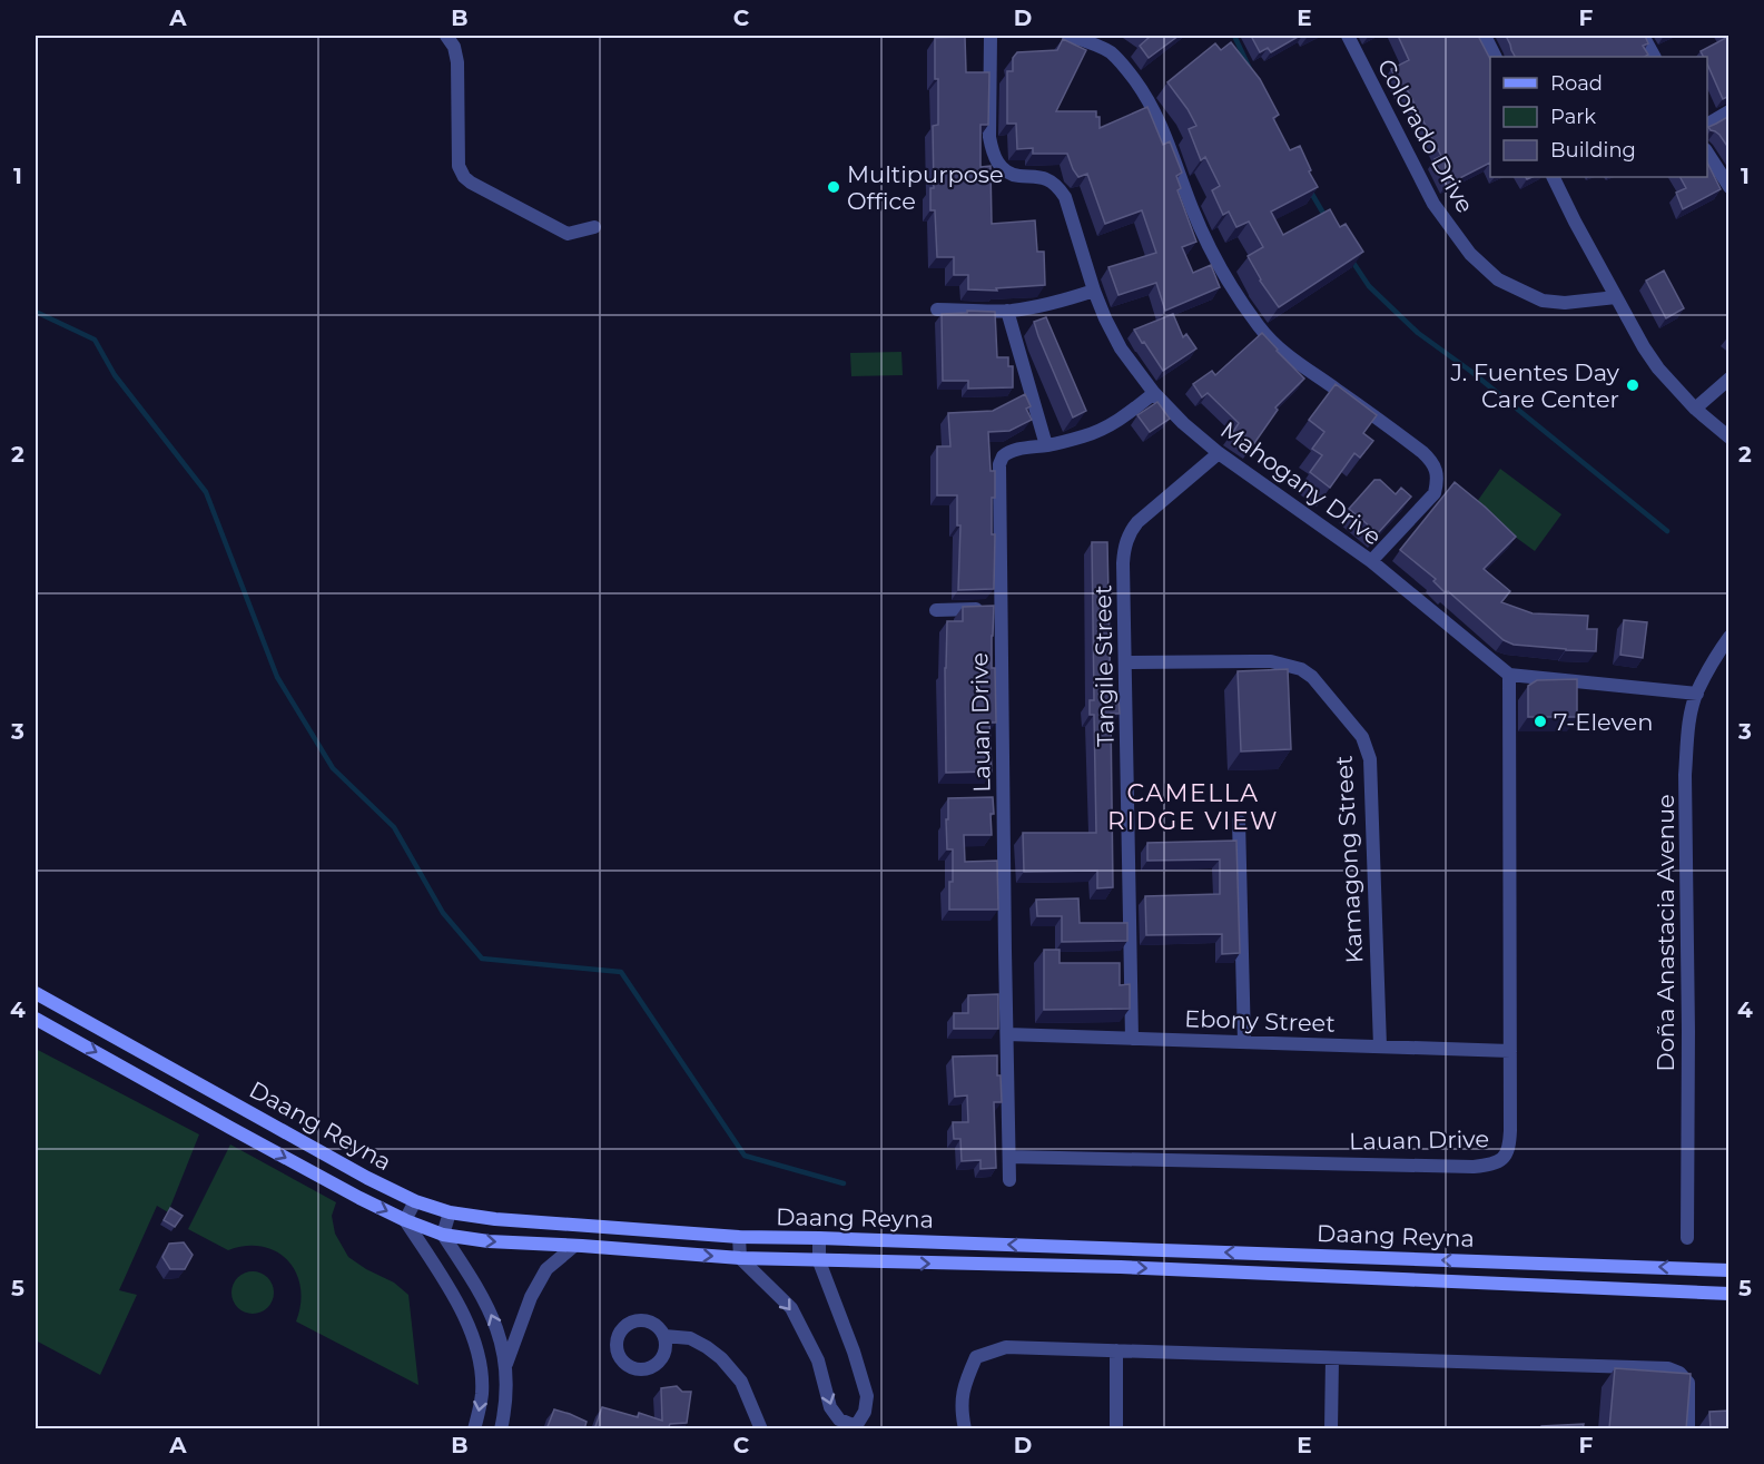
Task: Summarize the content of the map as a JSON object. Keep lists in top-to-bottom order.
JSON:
{
  "streets": {
    "main road": ["Daang Reyna"],
    "street": [
      "Colorado Drive",
      "Mahogany Drive",
      "Tangile Street",
      "Lauan Drive",
      "Kamagong Street",
      "Doña Anastacia Avenue",
      "Ebony Street"
    ]
  },
  "crossings": [
    ["Mahogany Drive", "Tangile Street"],
    ["Mahogany Drive", "Lauan Drive"],
    ["Tangile Street", "Kamagong Street"],
    ["Tangile Street", "Ebony Street"],
    ["Lauan Drive", "Ebony Street"],
    ["Kamagong Street", "Ebony Street"]
  ],
  "districts": ["CAMELLA RIDGE VIEW"],
  "places": ["Multipurpose Office", "J. Fuentes Day Care Center", "7-Eleven"],
  "legend": ["Road", "Park", "Building"],
  "grid": {
    "columns": [
      "A",
      "B",
      "C",
      "D",
      "E",
      "F"
    ],
    "rows": [
      "1",
      "2",
      "3",
      "4",
      "5"
    ]
  }
}
